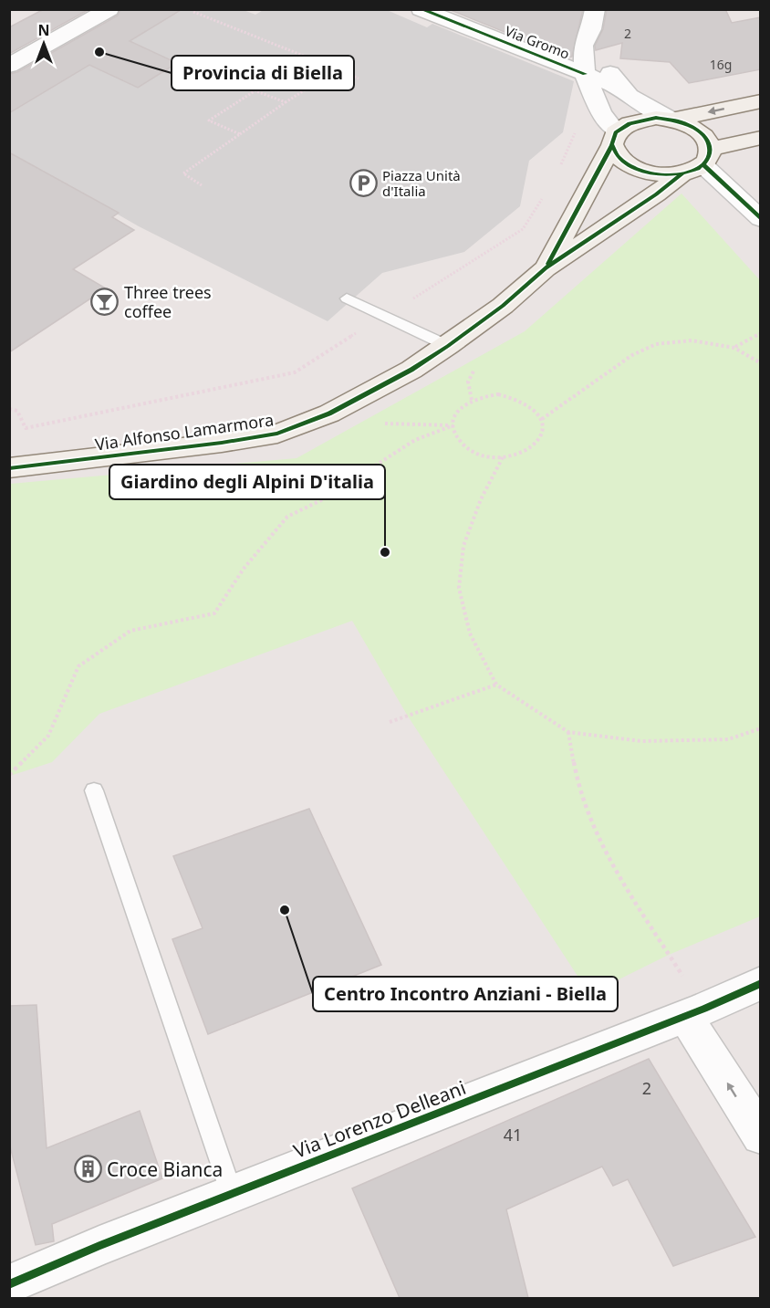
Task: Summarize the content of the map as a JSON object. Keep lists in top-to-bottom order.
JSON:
{
  "streets": {
    "main road": ["Via Alfonso Lamarmora"],
    "street": ["Via Gromo", "Via Lorenzo Delleani"]
  },
  "places": {
    "other": ["Provincia di Biella", "Giardino degli Alpini D'italia", "Centro Incontro Anziani - Biella"],
    "parking": ["Piazza Unità d'Italia"],
    "bar": ["Three trees coffee"],
    "building": ["Croce Bianca"]
  },
  "house_numbers": [
    "2",
    "16g",
    "2",
    "41"
  ],
  "north": "top"
}
